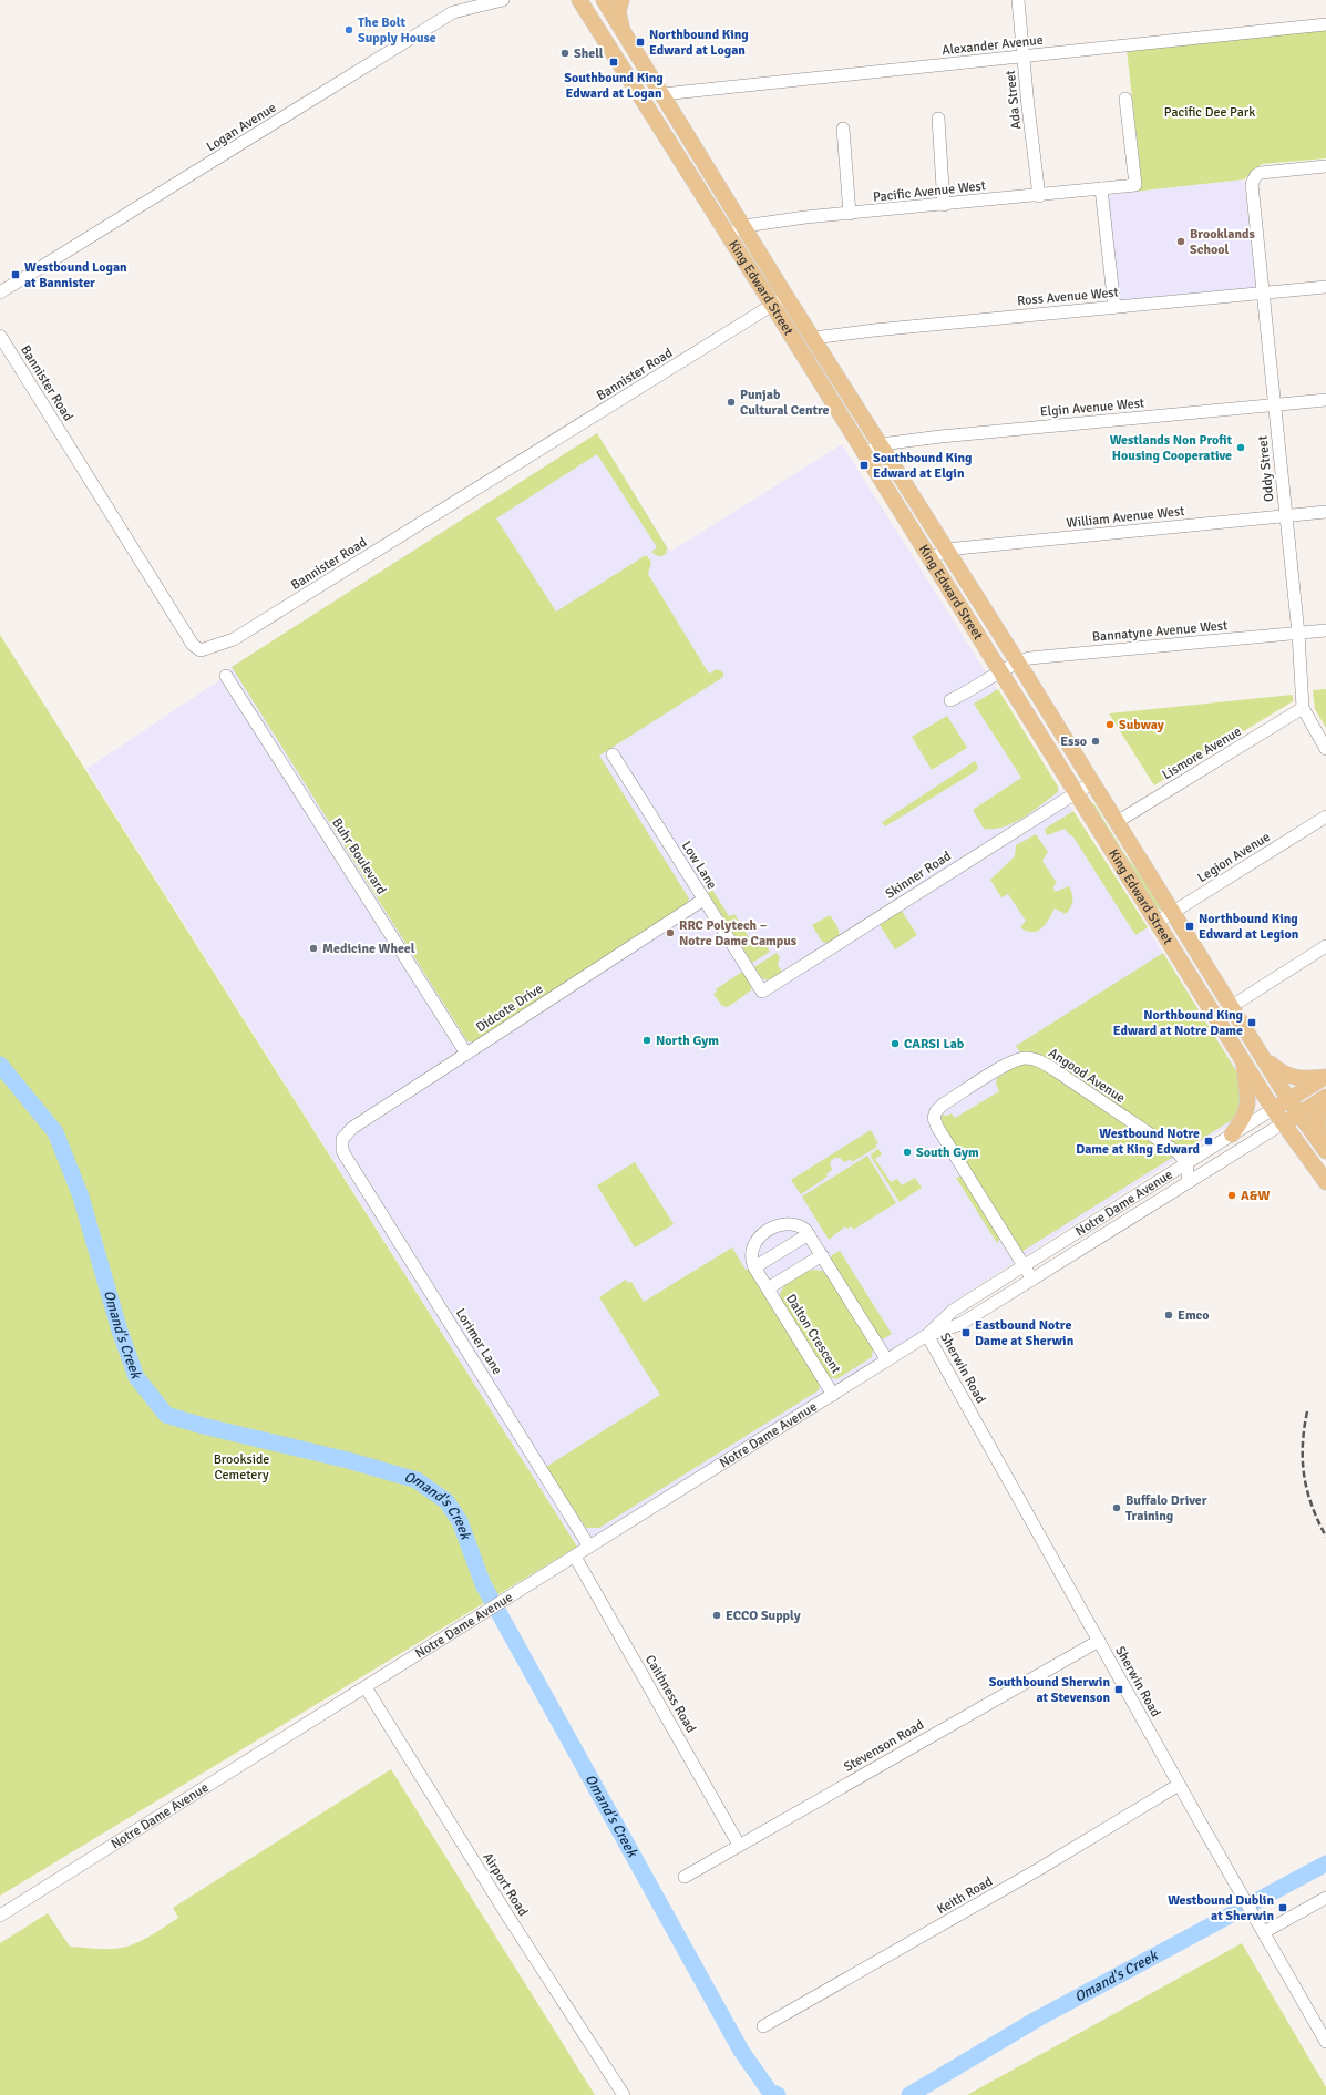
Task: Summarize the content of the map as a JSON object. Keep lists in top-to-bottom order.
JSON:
{
  "streets": {
    "main road": ["King Edward Street", "Notre Dame Avenue"],
    "street": [
      "Alexander Avenue",
      "Ada Street",
      "Logan Avenue",
      "Pacific Avenue West",
      "Ross Avenue West",
      "Bannister Road",
      "Elgin Avenue West",
      "Oddy Street",
      "William Avenue West",
      "Bannatyne Avenue West",
      "Lismore Avenue",
      "Buhr Boulevard",
      "Legion Avenue",
      "Low Lane",
      "Skinner Road",
      "Didcote Drive",
      "Angood Avenue",
      "Dalton Crescent",
      "Lorimer Lane",
      "Sherwin Road",
      "Caithness Road",
      "Stevenson Road",
      "Airport Road",
      "Keith Road"
    ]
  },
  "crossings": [
    ["Alexander Avenue", "Ada Street"],
    ["Alexander Avenue", "King Edward Street"],
    ["Ada Street", "Pacific Avenue West"],
    ["Pacific Avenue West", "King Edward Street"],
    ["King Edward Street", "Ross Avenue West"],
    ["King Edward Street", "Bannister Road"],
    ["King Edward Street", "Elgin Avenue West"],
    ["King Edward Street", "William Avenue West"],
    ["King Edward Street", "Bannatyne Avenue West"],
    ["King Edward Street", "Lismore Avenue"],
    ["King Edward Street", "Legion Avenue"],
    ["King Edward Street", "Skinner Road"],
    ["King Edward Street", "Notre Dame Avenue"],
    ["Ross Avenue West", "Oddy Street"],
    ["Elgin Avenue West", "Oddy Street"],
    ["Oddy Street", "William Avenue West"],
    ["Oddy Street", "Bannatyne Avenue West"],
    ["Oddy Street", "Lismore Avenue"],
    ["Buhr Boulevard", "Didcote Drive"],
    ["Low Lane", "Skinner Road"],
    ["Low Lane", "Didcote Drive"],
    ["Didcote Drive", "Lorimer Lane"],
    ["Angood Avenue", "Notre Dame Avenue"],
    ["Notre Dame Avenue", "Dalton Crescent"],
    ["Notre Dame Avenue", "Lorimer Lane"],
    ["Notre Dame Avenue", "Sherwin Road"],
    ["Notre Dame Avenue", "Caithness Road"],
    ["Notre Dame Avenue", "Airport Road"],
    ["Sherwin Road", "Stevenson Road"],
    ["Sherwin Road", "Keith Road"],
    ["Caithness Road", "Stevenson Road"]
  ],
  "water": ["Omand's Creek"],
  "parks": ["Pacific Dee Park", "Brookside Cemetery"],
  "places": {
    "other": [
      "The Bolt Supply House",
      "Shell",
      "Brooklands School",
      "Punjab Cultural Centre",
      "Westlands Non Profit Housing Cooperative",
      "Subway",
      "Esso",
      "RRC Polytech – Notre Dame Campus",
      "Medicine Wheel",
      "North Gym",
      "CARSI Lab",
      "South Gym",
      "A&W",
      "Emco",
      "Buffalo Driver Training",
      "ECCO Supply"
    ],
    "transit": [
      "Northbound King Edward at Logan",
      "Southbound King Edward at Logan",
      "Westbound Logan at Bannister",
      "Southbound King Edward at Elgin",
      "Northbound King Edward at Legion",
      "Northbound King Edward at Notre Dame",
      "Westbound Notre Dame at King Edward",
      "Eastbound Notre Dame at Sherwin",
      "Southbound Sherwin at Stevenson",
      "Westbound Dublin at Sherwin"
    ]
  }
}
